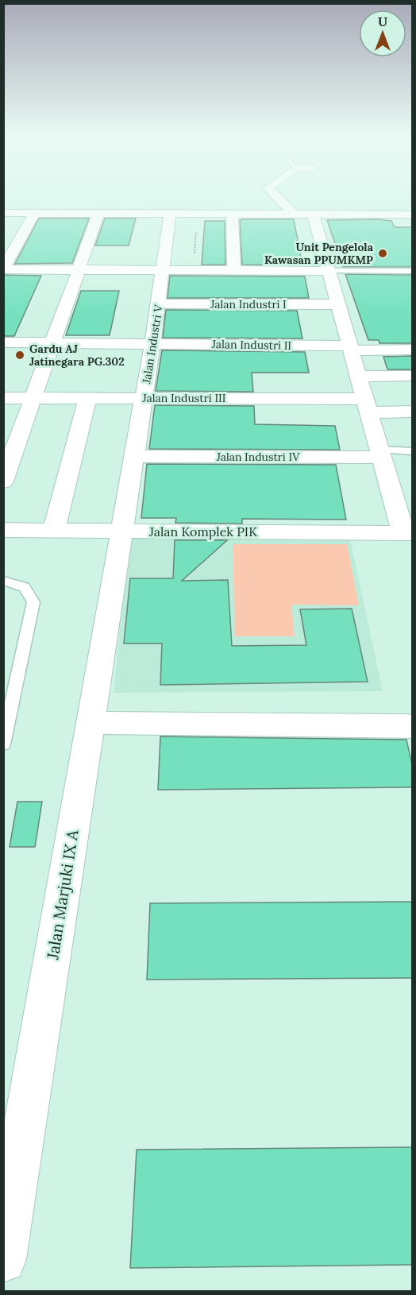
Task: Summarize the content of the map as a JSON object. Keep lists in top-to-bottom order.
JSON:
{
  "streets": {
    "street": [
      "Jalan Industri I",
      "Jalan Industri V",
      "Jalan Industri II",
      "Jalan Industri III",
      "Jalan Industri IV",
      "Jalan Komplek PIK",
      "Jalan Marjuki IX A"
    ]
  },
  "crossings": [
    ["Jalan Industri I", "Jalan Industri V"],
    ["Jalan Industri I", "Jalan Komplek PIK"],
    ["Jalan Industri V", "Jalan Industri II"],
    ["Jalan Industri V", "Jalan Industri III"],
    ["Jalan Industri V", "Jalan Industri IV"],
    ["Jalan Industri V", "Jalan Komplek PIK"],
    ["Jalan Industri V", "Jalan Marjuki IX A"],
    ["Jalan Industri II", "Jalan Komplek PIK"],
    ["Jalan Industri III", "Jalan Komplek PIK"],
    ["Jalan Industri IV", "Jalan Komplek PIK"],
    ["Jalan Komplek PIK", "Jalan Marjuki IX A"]
  ],
  "places": ["Unit Pengelola Kawasan PPUMKMP", "Gardu AJ Jatinegara PG.302"],
  "north": "top"
}
